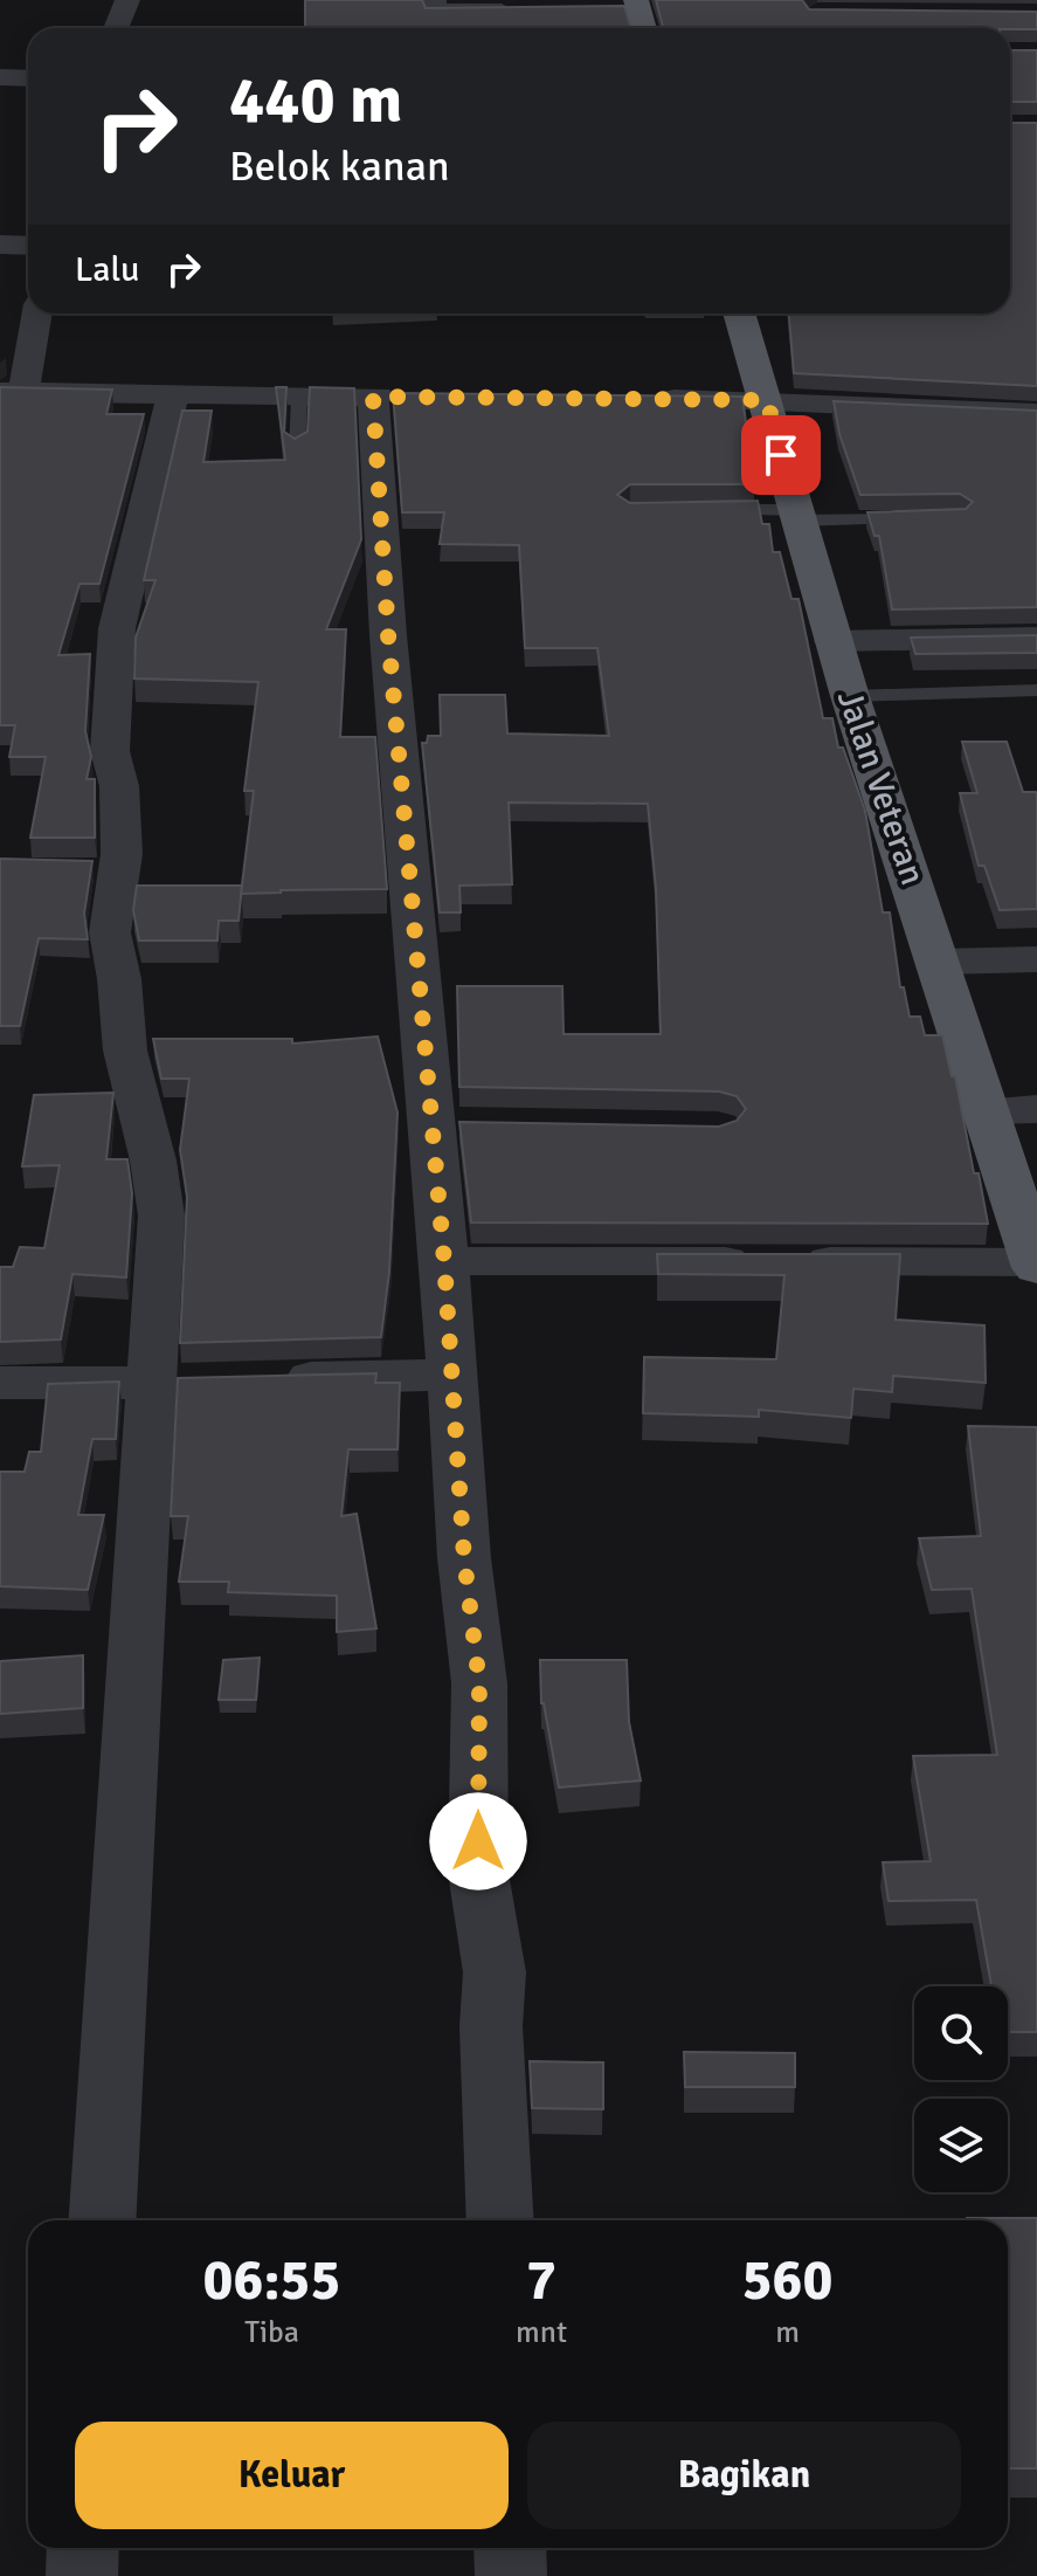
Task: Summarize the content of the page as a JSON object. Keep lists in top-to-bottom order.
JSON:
{
  "streets": {
    "main road": ["Jalan Veteran"]
  },
  "page": {
    "turn": ["440 m", "Belok kanan"],
    "then": "Lalu",
    "eta": [
      "06:55",
      "Tiba",
      "7",
      "mnt",
      "560",
      "m"
    ],
    "buttons": ["Keluar", "Bagikan"]
  }
}
